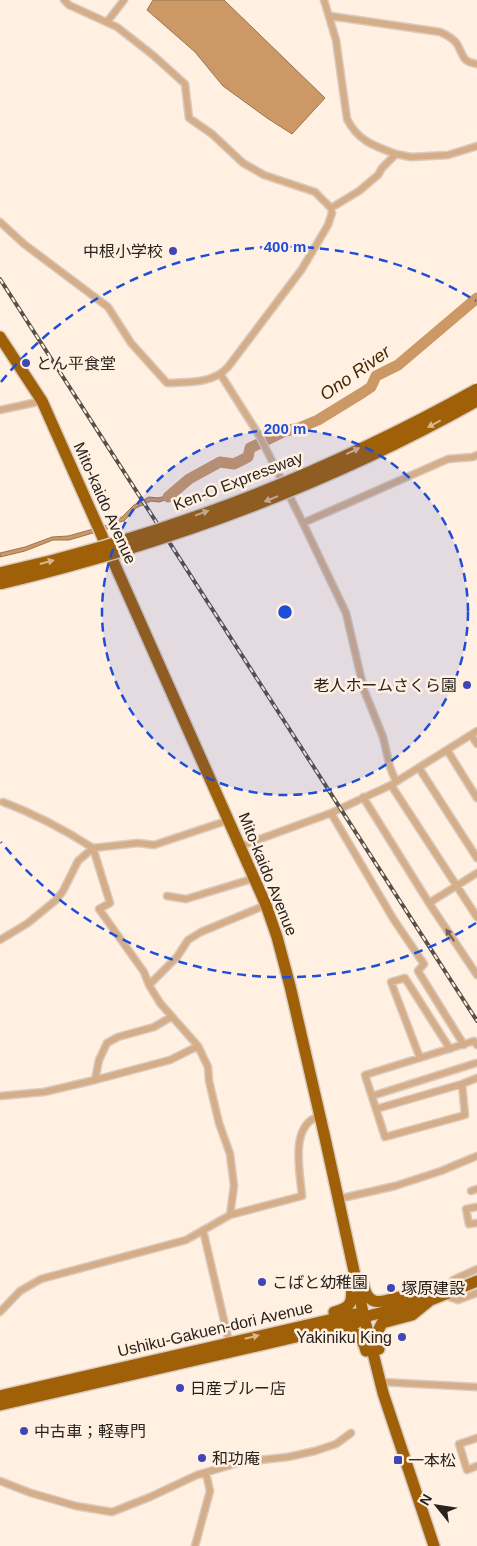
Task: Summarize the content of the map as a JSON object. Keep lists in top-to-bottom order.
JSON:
{
  "streets": {
    "highway": ["Ken-O Expressway", "Mito-kaido Avenue", "Ushiku-Gakuen-dori Avenue"]
  },
  "crossings": [
    ["Mito-kaido Avenue", "Ushiku-Gakuen-dori Avenue"]
  ],
  "water": ["Ono River"],
  "places": {
    "other": [
      "中根小学校",
      "とん平食堂",
      "老人ホームさくら園",
      "こばと幼稚園",
      "塚原建設",
      "Yakiniku King",
      "日産ブルー店",
      "中古車；軽専門",
      "和功庵"
    ],
    "transit": ["一本松"]
  },
  "north": "top left",
  "rings": ["400 m", "200 m"]
}
